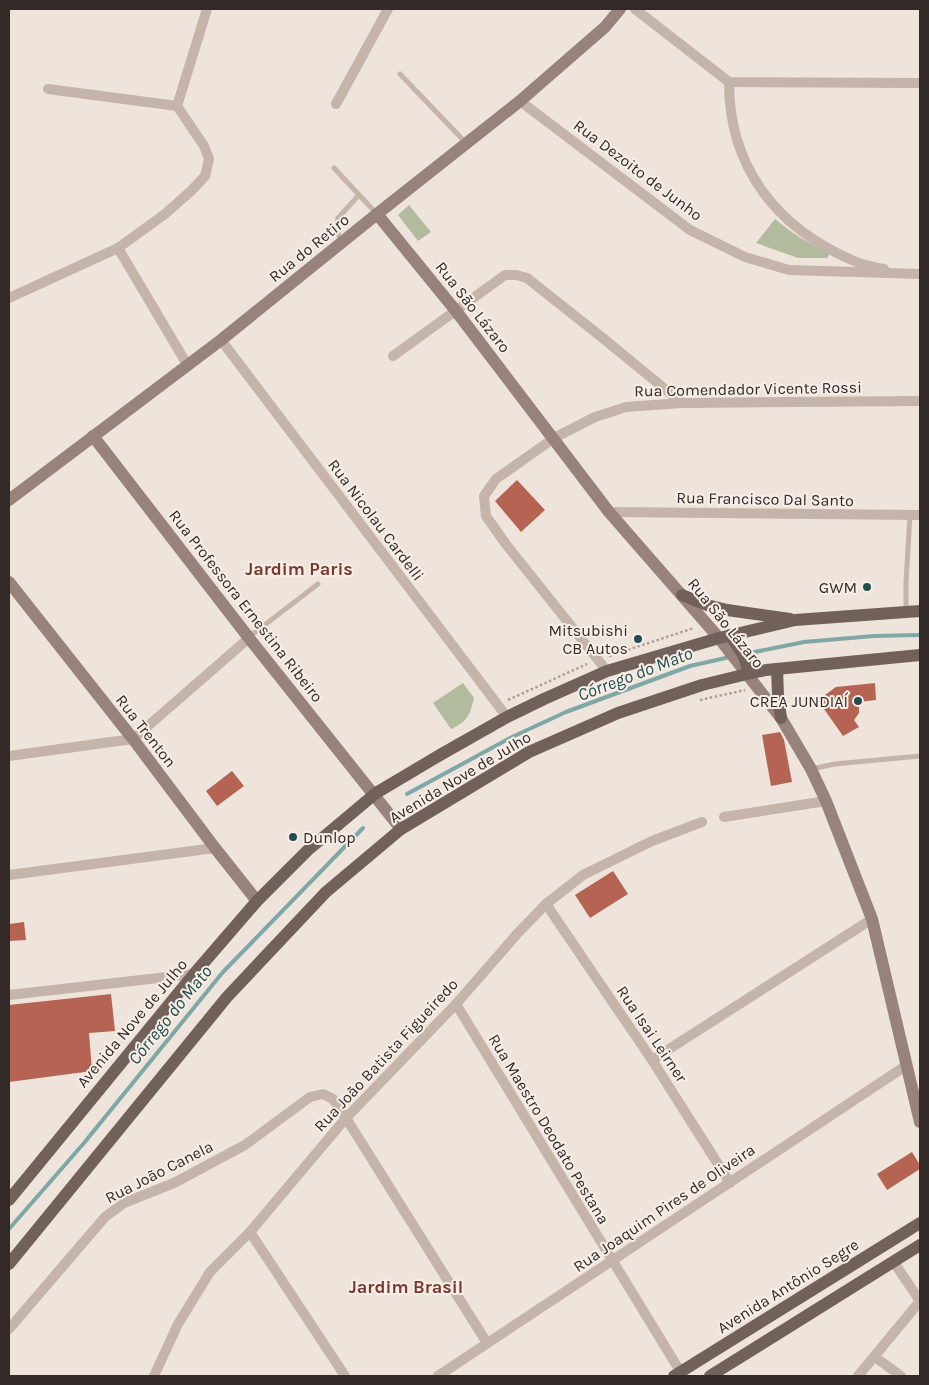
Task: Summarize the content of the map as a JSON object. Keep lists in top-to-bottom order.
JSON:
{
  "streets": {
    "main road": [
      "Rua do Retiro",
      "Rua São Lázaro",
      "Rua Professora Ernestina Ribeiro",
      "Rua Trenton",
      "Avenida Nove de Julho",
      "Avenida Antônio Segre"
    ],
    "street": [
      "Rua Dezoito de Junho",
      "Rua Comendador Vicente Rossi",
      "Rua Francisco Dal Santo",
      "Rua Nicolau Cardelli",
      "Rua Isai Leirner",
      "Rua João Batista Figueiredo",
      "Rua Maestro Deodato Pestana",
      "Rua João Canela",
      "Rua Joaquim Pires de Oliveira"
    ]
  },
  "crossings": [
    ["Rua Dezoito de Junho", "Rua do Retiro"],
    ["Rua do Retiro", "Rua São Lázaro"],
    ["Rua do Retiro", "Rua Nicolau Cardelli"],
    ["Rua do Retiro", "Rua Professora Ernestina Ribeiro"],
    ["Rua São Lázaro", "Rua Comendador Vicente Rossi"],
    ["Rua São Lázaro", "Rua Francisco Dal Santo"],
    ["Rua São Lázaro", "Avenida Nove de Julho"],
    ["Rua São Lázaro", "Rua Joaquim Pires de Oliveira"],
    ["Rua Comendador Vicente Rossi", "Avenida Nove de Julho"],
    ["Rua Nicolau Cardelli", "Avenida Nove de Julho"],
    ["Rua Professora Ernestina Ribeiro", "Avenida Nove de Julho"],
    ["Rua Trenton", "Avenida Nove de Julho"],
    ["Rua Isai Leirner", "Rua João Batista Figueiredo"],
    ["Rua Isai Leirner", "Rua Joaquim Pires de Oliveira"],
    ["Rua João Batista Figueiredo", "Rua Maestro Deodato Pestana"],
    ["Rua João Batista Figueiredo", "Rua João Canela"],
    ["Rua Maestro Deodato Pestana", "Rua Joaquim Pires de Oliveira"],
    ["Rua Maestro Deodato Pestana", "Avenida Antônio Segre"],
    ["Rua João Canela", "Rua Joaquim Pires de Oliveira"]
  ],
  "districts": ["Jardim Paris", "Jardim Brasil"],
  "water": ["Córrego do Mato"],
  "places": [
    "GWM",
    "Mitsubishi CB Autos",
    "CREA JUNDIAÍ",
    "Dunlop"
  ]
}
